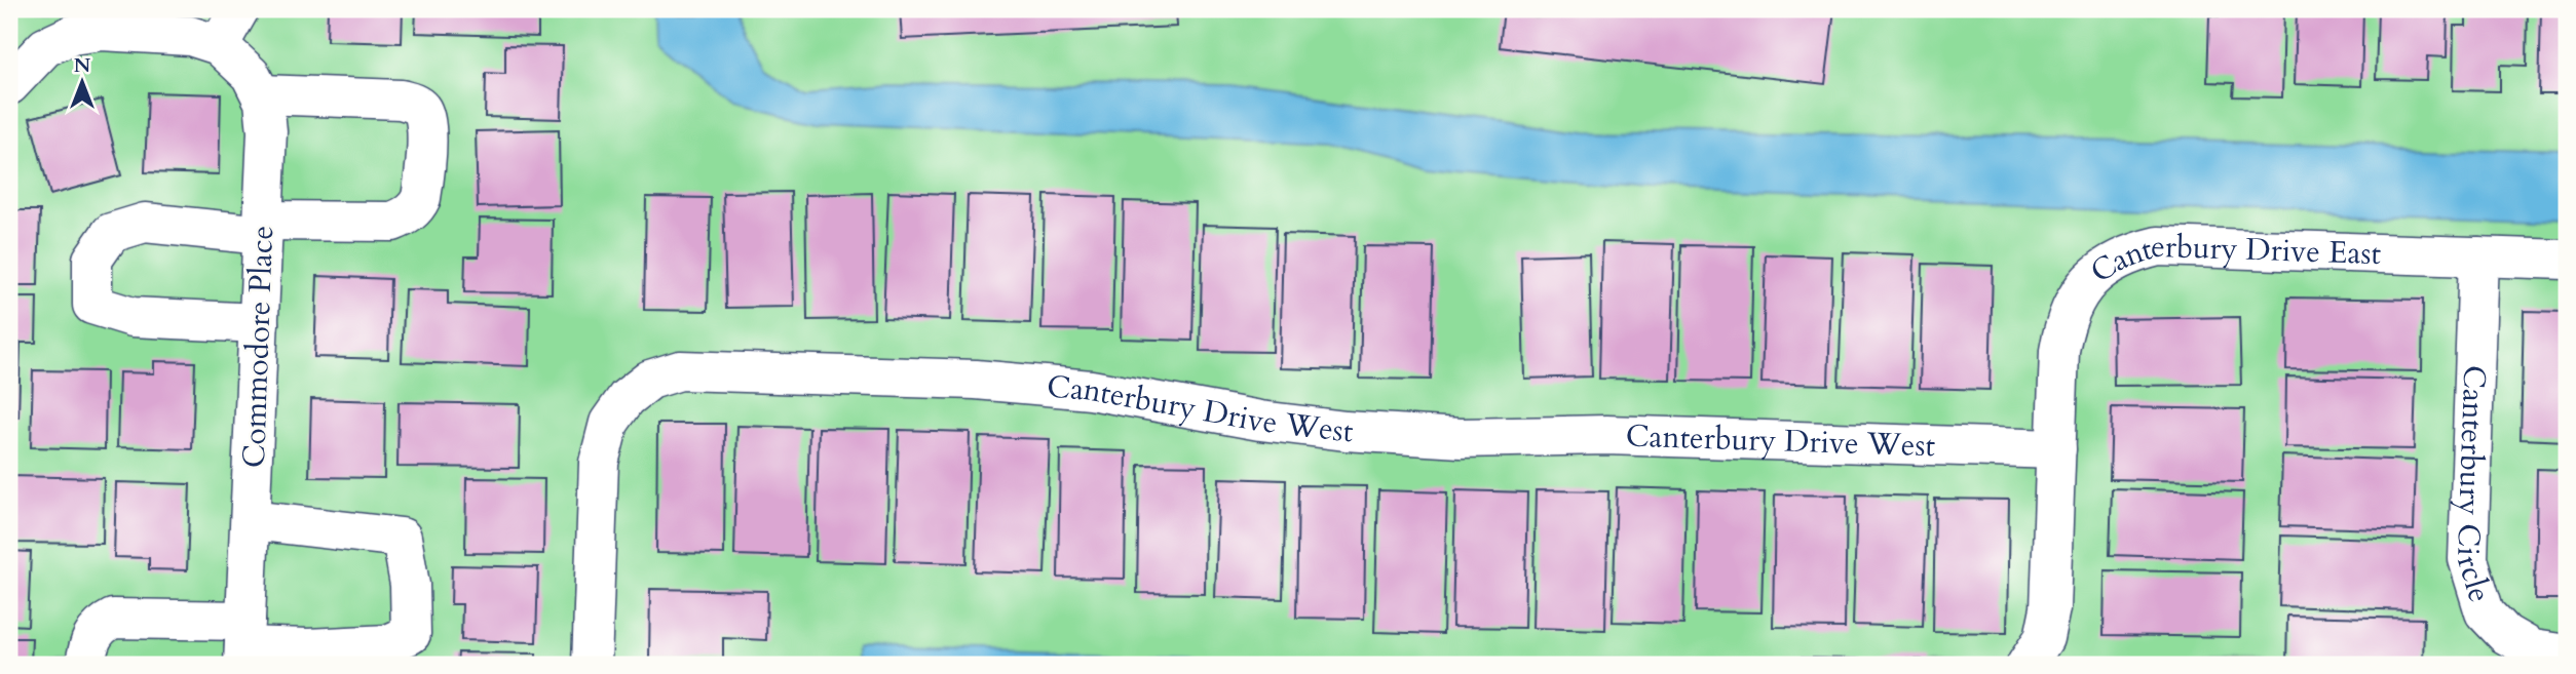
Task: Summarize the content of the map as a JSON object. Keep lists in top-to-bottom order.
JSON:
{
  "streets": {
    "street": [
      "Canterbury Drive East",
      "Commodore Place",
      "Canterbury Drive West",
      "Canterbury Circle"
    ]
  },
  "crossings": [
    ["Canterbury Drive East", "Canterbury Drive West"],
    ["Canterbury Drive East", "Canterbury Circle"]
  ],
  "north": "top"
}
